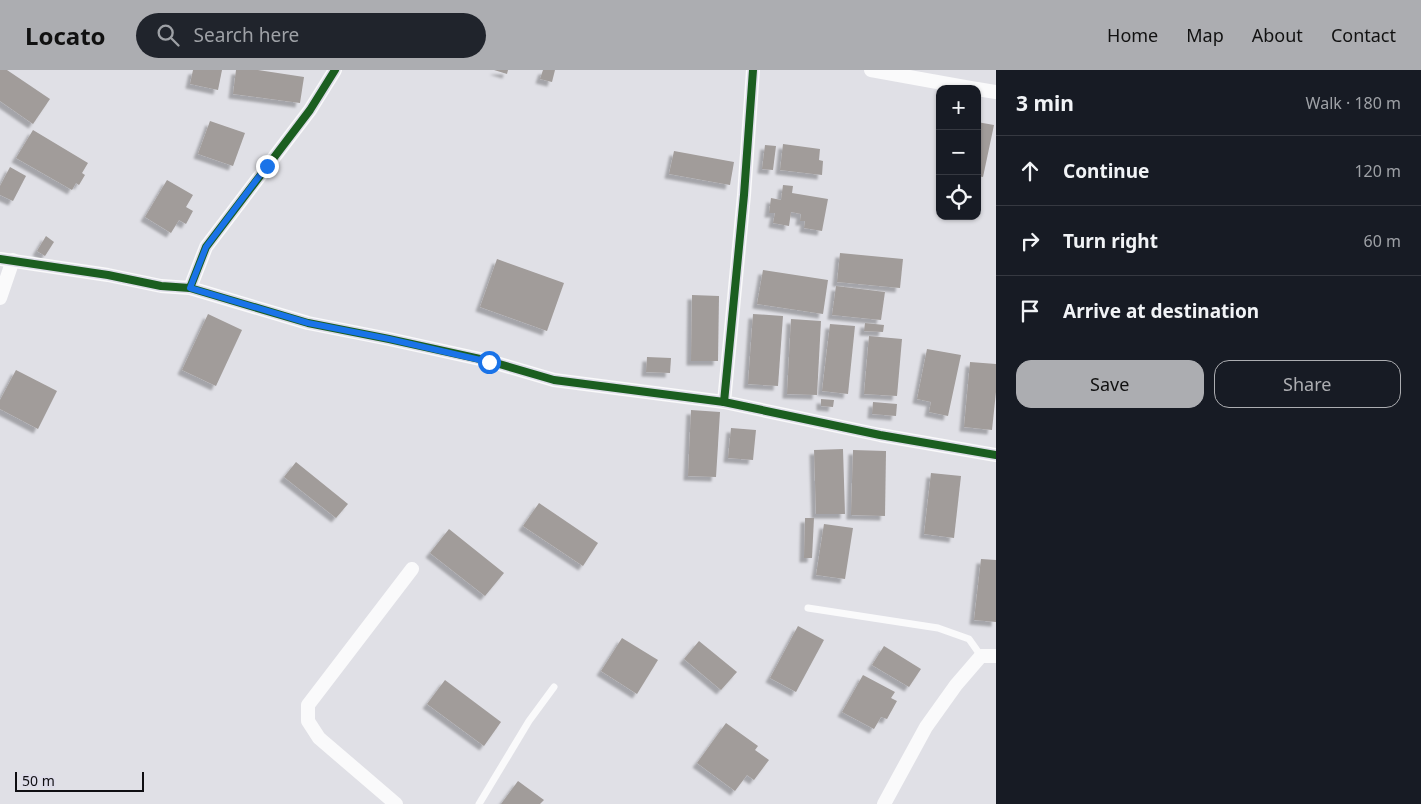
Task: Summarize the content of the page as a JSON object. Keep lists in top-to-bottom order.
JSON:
{
  "scale_bar": "50 m",
  "page": {
    "header": "Locato",
    "search": "Search here",
    "nav": [
      "Home",
      "Map",
      "About",
      "Contact"
    ],
    "heading": ["3 min", "Walk · 180 m"],
    "map_buttons": ["+", "−"],
    "list": [
      ["Continue", "120 m"],
      ["Turn right", "60 m"],
      "Arrive at destination"
    ],
    "buttons": ["Save", "Share"],
    "scale": "50 m"
  }
}
